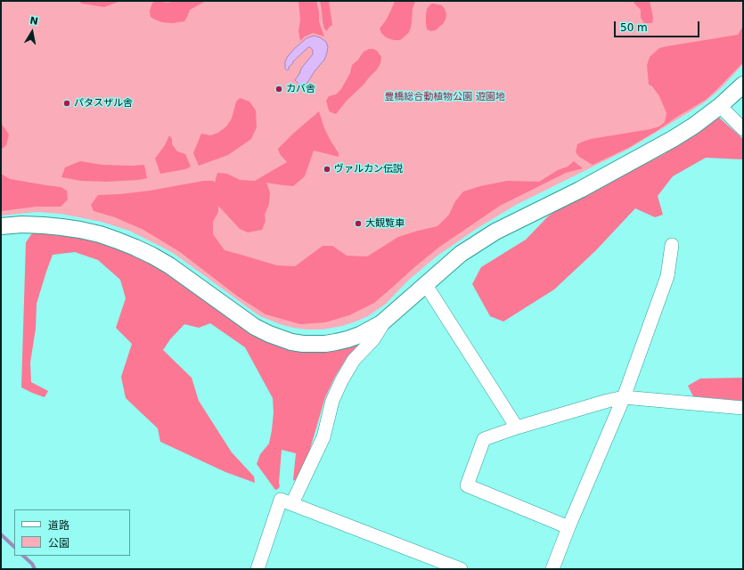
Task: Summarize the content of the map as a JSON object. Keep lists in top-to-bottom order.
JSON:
{
  "parks": ["豊橋総合動植物公園 遊園地"],
  "places": [
    "カバ舎",
    "パタスザル舎",
    "ヴァルカン伝説",
    "大観覧車"
  ],
  "legend": ["道路", "公園"],
  "scale_bar": "50 m",
  "north": "top"
}
